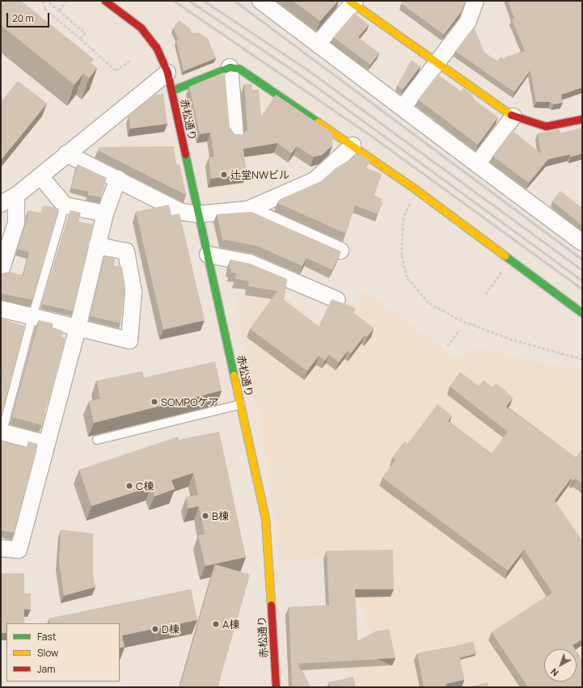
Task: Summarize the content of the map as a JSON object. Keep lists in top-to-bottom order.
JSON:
{
  "streets": {
    "street": ["赤松通り"]
  },
  "places": [
    "辻堂NWビル",
    "SOMPOケア",
    "C棟",
    "B棟",
    "A棟",
    "D棟"
  ],
  "legend": ["Fast", "Slow", "Jam"],
  "scale_bar": "20 m",
  "north": "bottom left"
}
